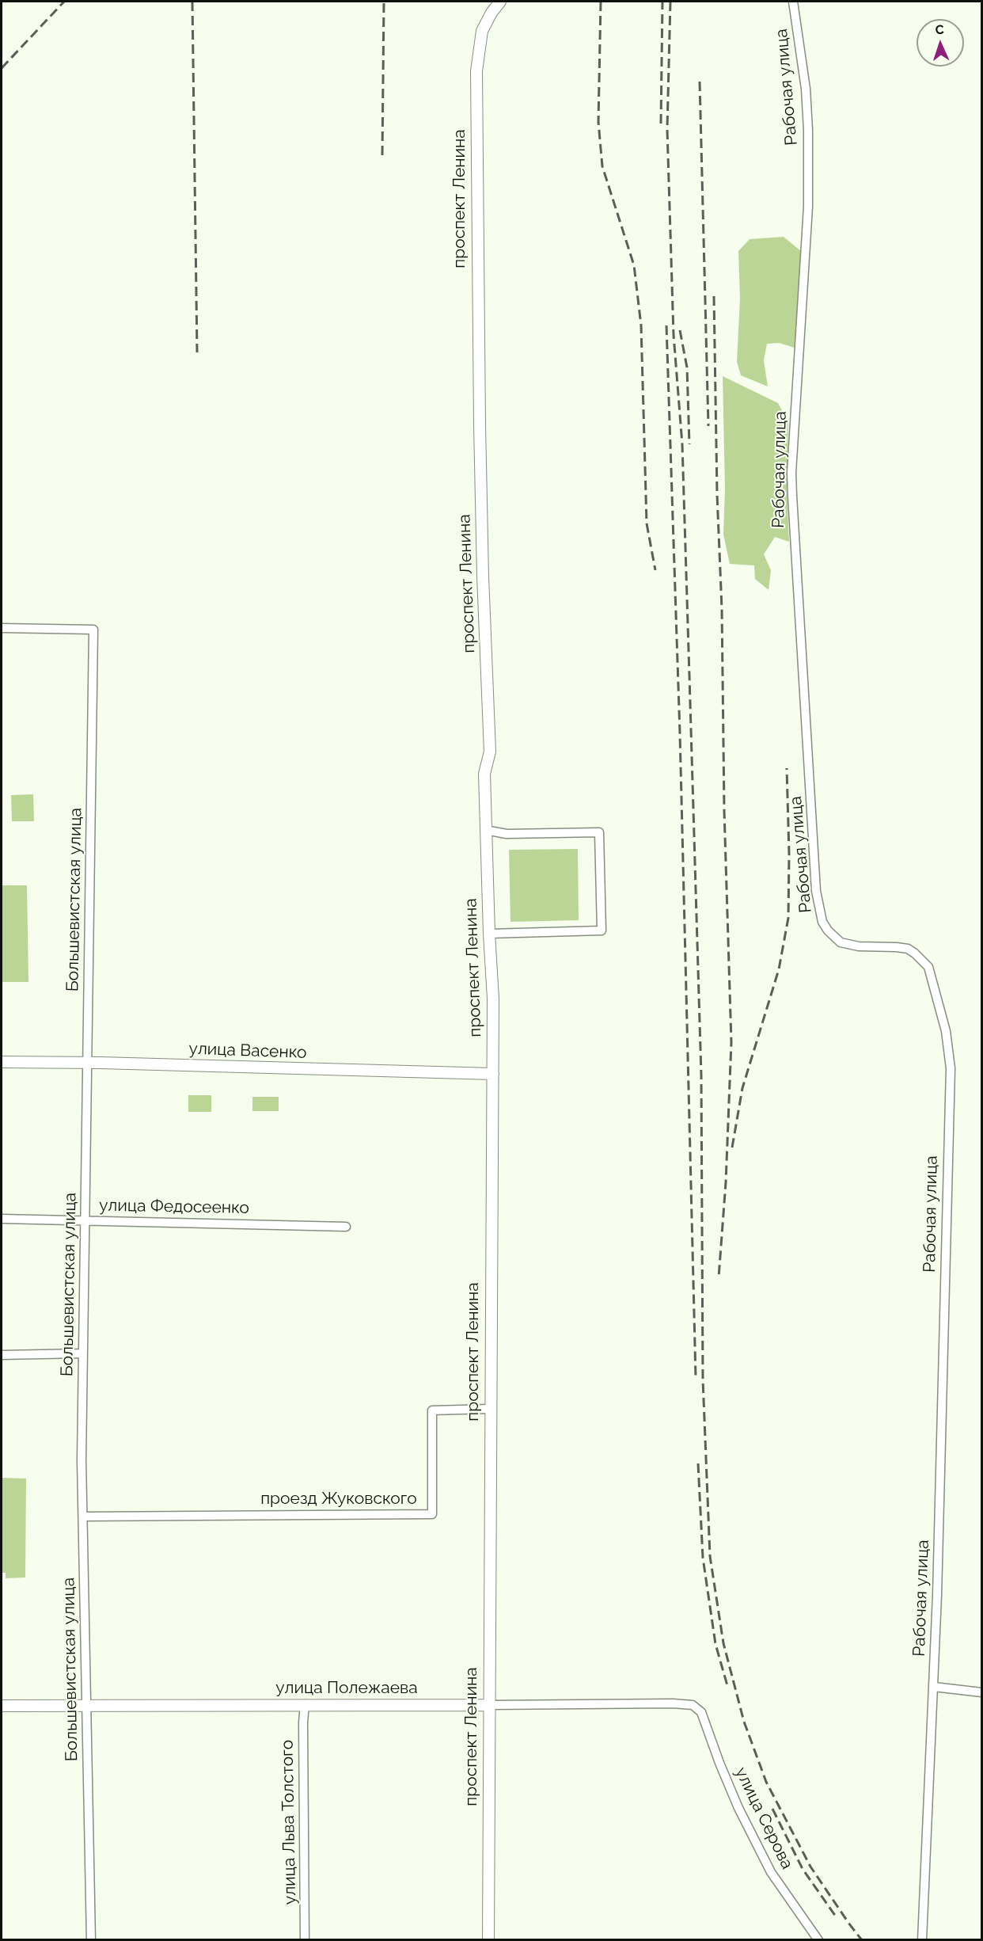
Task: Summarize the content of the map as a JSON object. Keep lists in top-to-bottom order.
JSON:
{
  "streets": {
    "main road": ["проспект Ленина", "улица Васенко", "улица Полежаева"],
    "street": [
      "Рабочая улица",
      "Большевистская улица",
      "улица Федосеенко",
      "проезд Жуковского",
      "улица Серова",
      "улица Льва Толстого"
    ]
  },
  "crossings": [
    ["проспект Ленина", "улица Васенко"],
    ["проспект Ленина", "проезд Жуковского"],
    ["проспект Ленина", "улица Полежаева"],
    ["Большевистская улица", "улица Васенко"],
    ["Большевистская улица", "улица Федосеенко"],
    ["Большевистская улица", "проезд Жуковского"],
    ["Большевистская улица", "улица Полежаева"],
    ["улица Полежаева", "улица Серова"],
    ["улица Полежаева", "улица Льва Толстого"]
  ],
  "north": "top"
}
